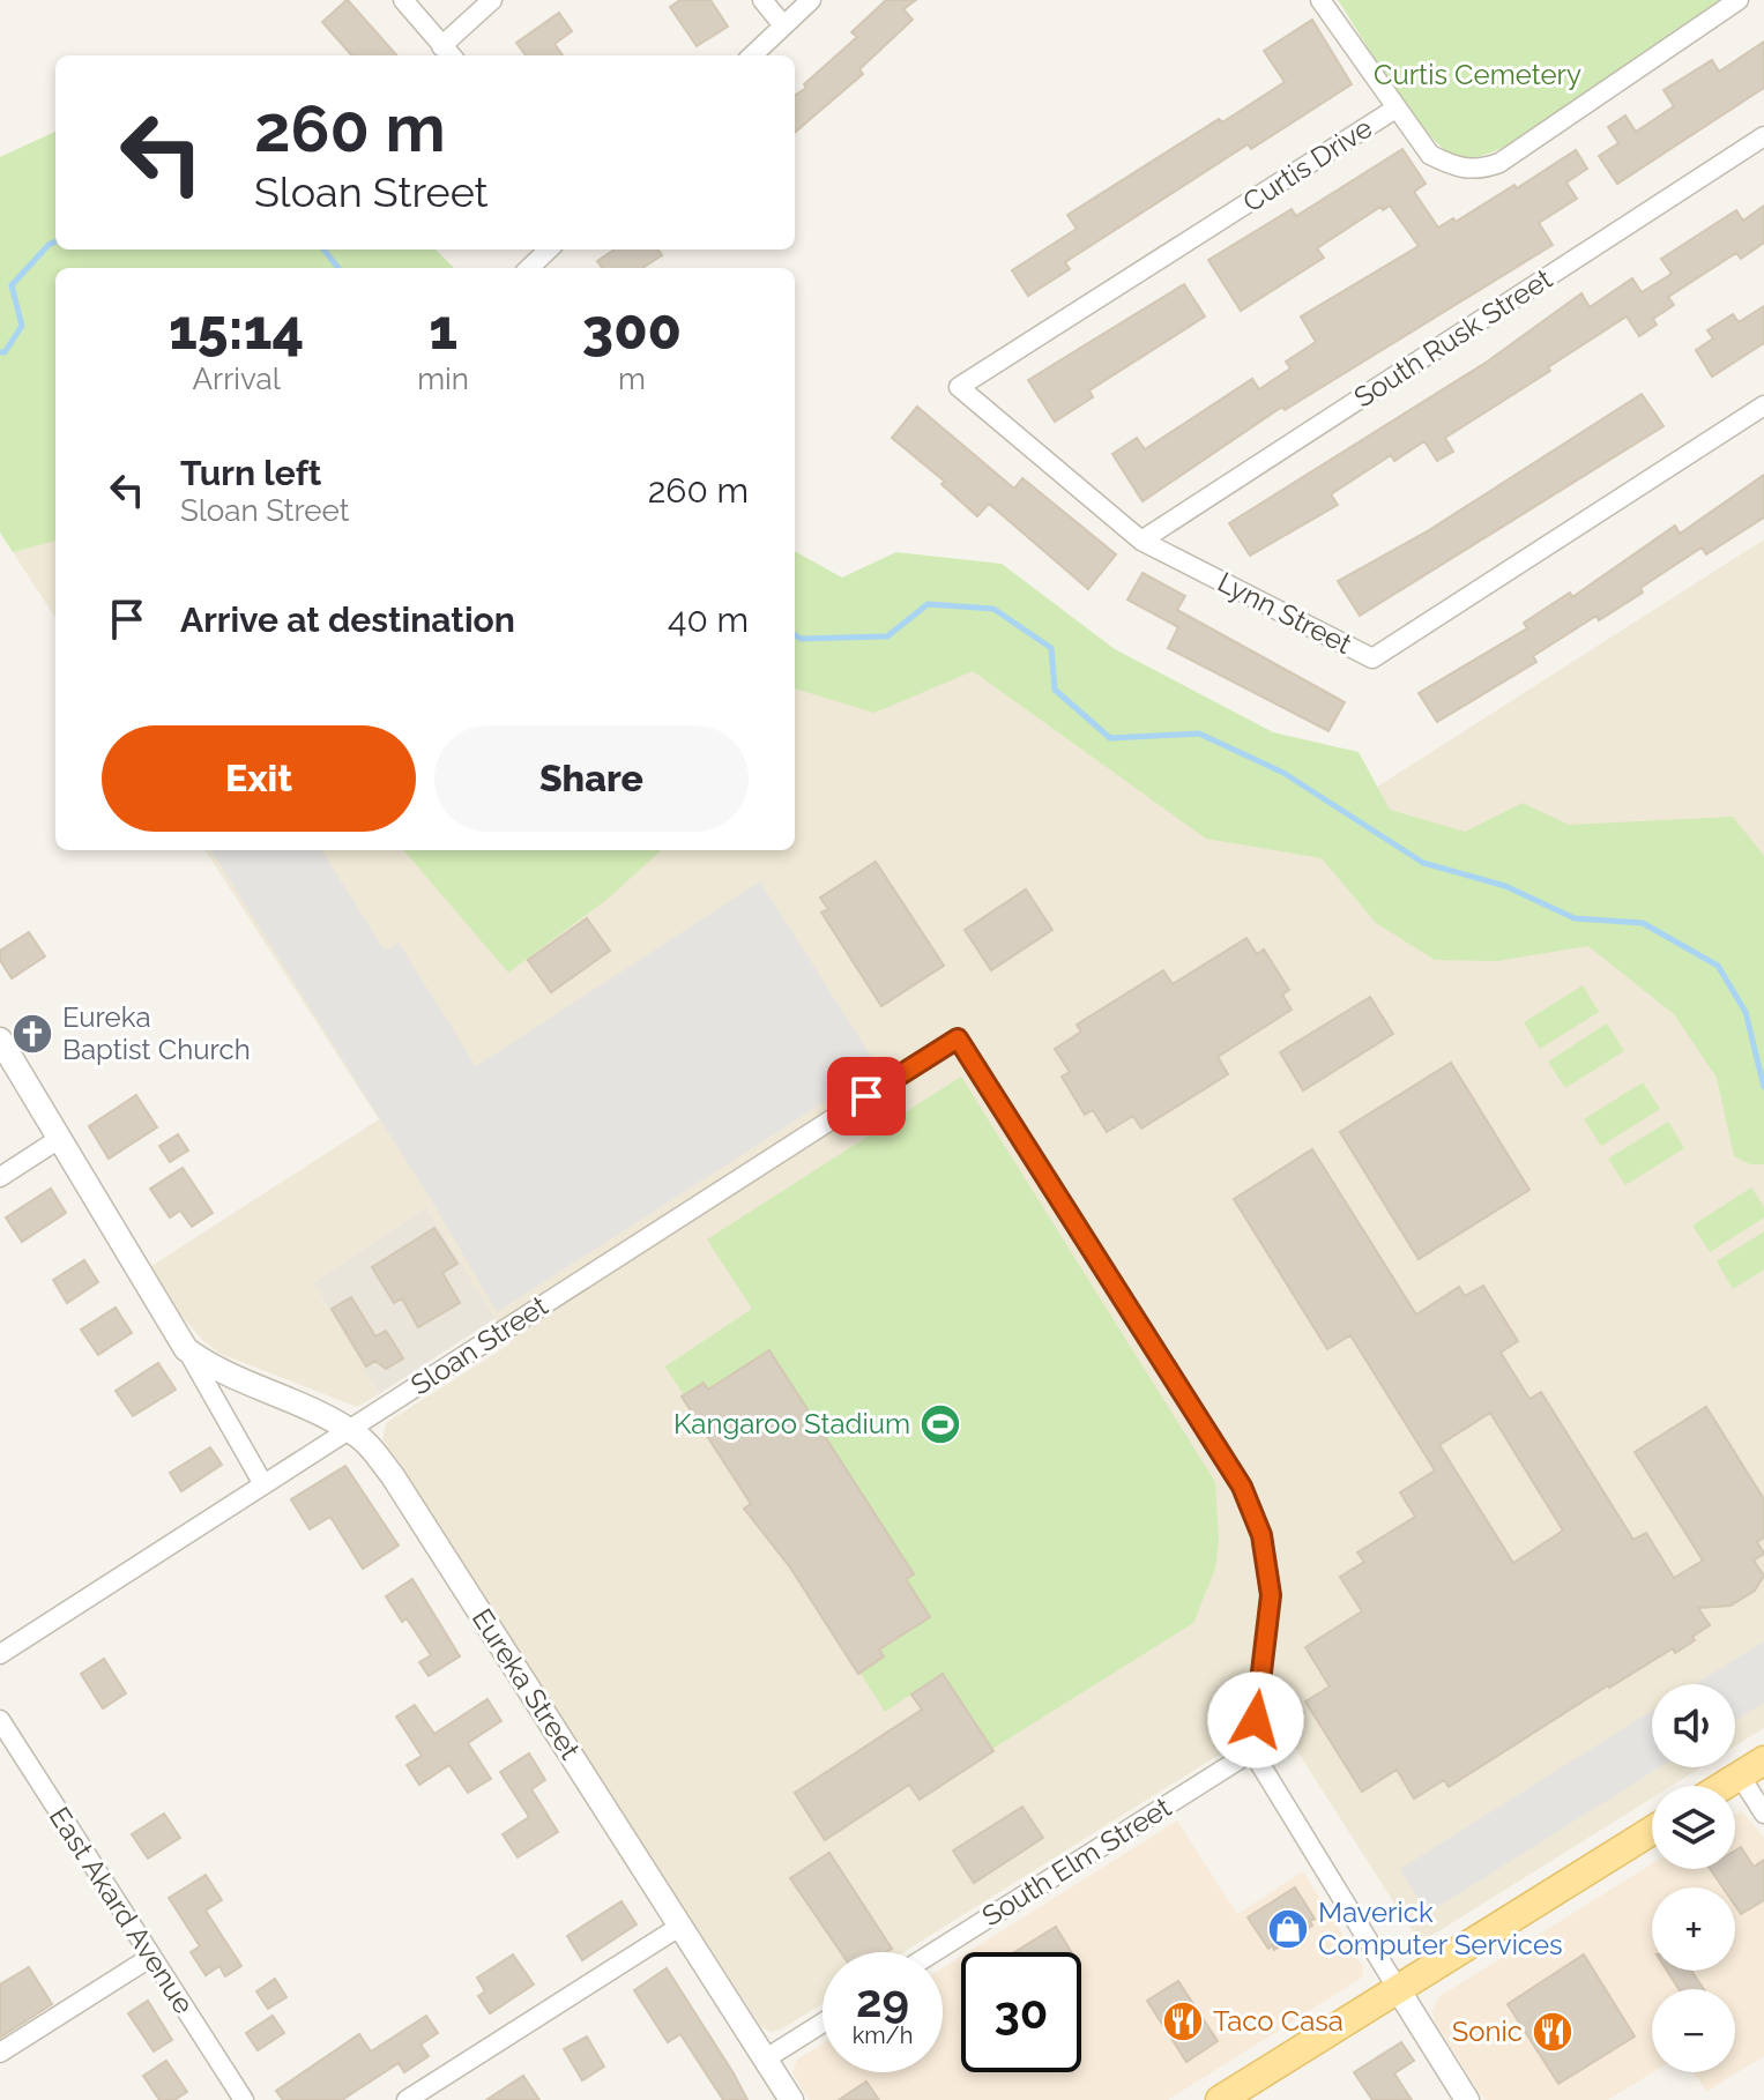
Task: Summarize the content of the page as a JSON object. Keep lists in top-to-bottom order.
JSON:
{
  "streets": {
    "street": [
      "Curtis Drive",
      "South Rusk Street",
      "Lynn Street",
      "Sloan Street",
      "Eureka Street",
      "South Elm Street",
      "East Akard Avenue"
    ]
  },
  "crossings": [
    ["Curtis Drive", "Lynn Street"],
    ["South Rusk Street", "Lynn Street"],
    ["Sloan Street", "Eureka Street"],
    ["Sloan Street", "South Elm Street"]
  ],
  "parks": ["Curtis Cemetery"],
  "places": {
    "church": ["Eureka Baptist Church"],
    "sports": ["Kangaroo Stadium"],
    "shop": ["Maverick Computer Services"],
    "restaurant": ["Taco Casa", "Sonic"]
  },
  "page": {
    "turn": ["260 m", "Sloan Street"],
    "eta": [
      "15:14",
      "Arrival",
      "1",
      "min",
      "300",
      "m"
    ],
    "list": [
      {
        "name": "Turn left",
        "note": "Sloan Street",
        "value": "260 m"
      },
      {
        "name": "Arrive at destination",
        "value": "40 m"
      }
    ],
    "buttons": ["Exit", "Share"],
    "map_buttons": ["+", "−"],
    "speed": "29 km/h",
    "limit": "30"
  }
}
